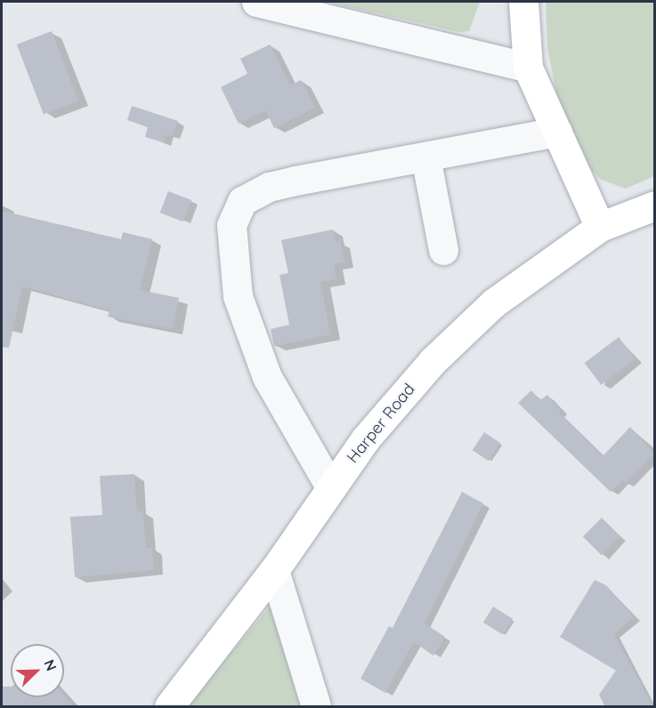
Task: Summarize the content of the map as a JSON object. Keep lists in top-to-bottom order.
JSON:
{
  "streets": {
    "main road": ["Harper Road"]
  },
  "north": "top right"
}
